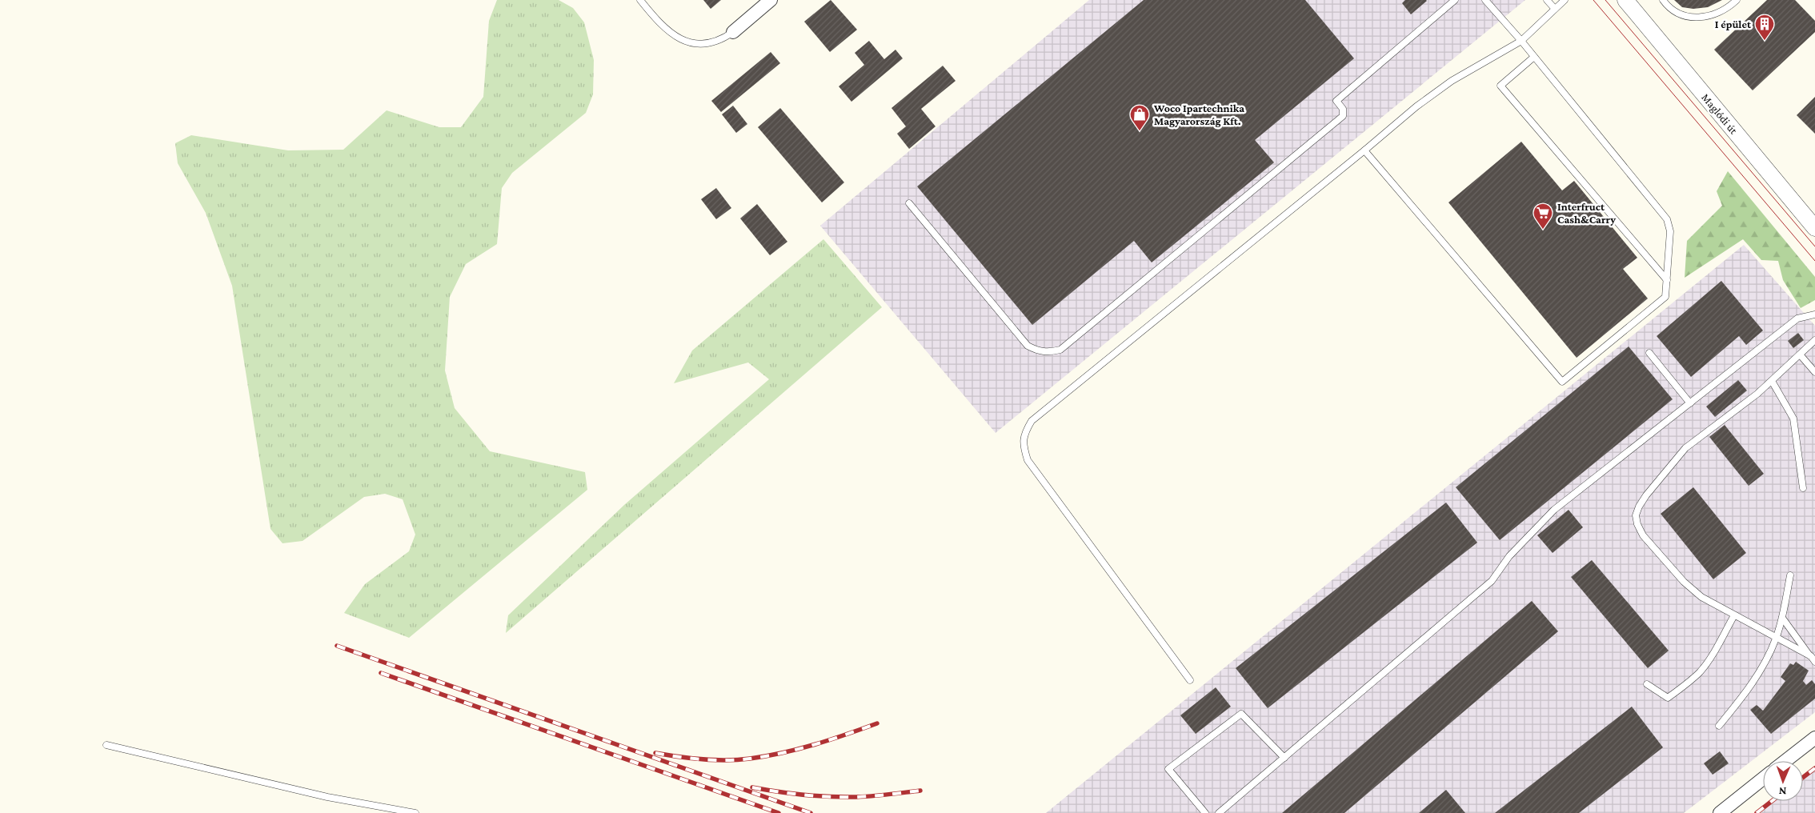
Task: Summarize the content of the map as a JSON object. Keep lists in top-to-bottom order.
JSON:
{
  "streets": {
    "street": ["Maglódi út"]
  },
  "places": {
    "building": ["I épület"],
    "shop": ["Woco Ipartechnika Magyarország Kft."],
    "supermarket": ["Interfruct Cash&Carry"]
  },
  "north": "bottom"
}
